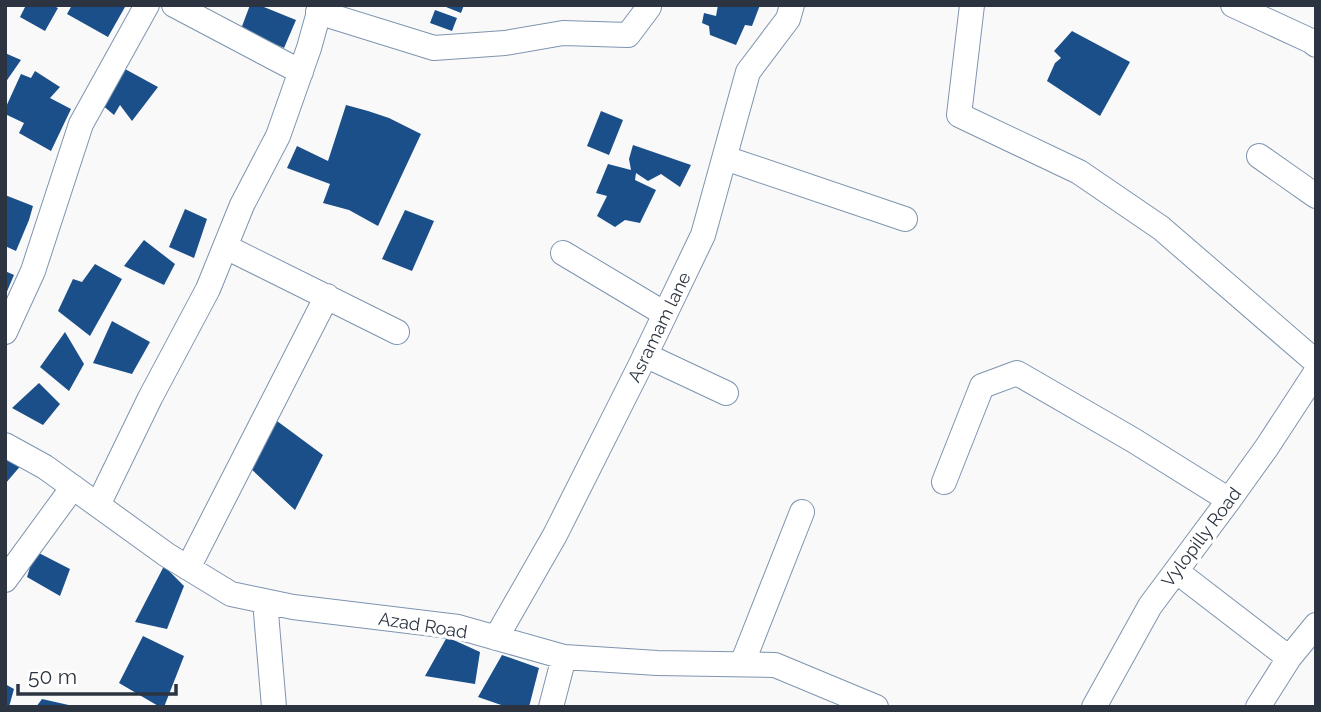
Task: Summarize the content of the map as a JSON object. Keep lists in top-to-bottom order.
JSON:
{
  "streets": {
    "street": ["Asramam lane", "Vylopilly Road", "Azad Road"]
  },
  "crossings": [
    ["Asramam lane", "Azad Road"]
  ],
  "scale_bar": "50 m"
}
